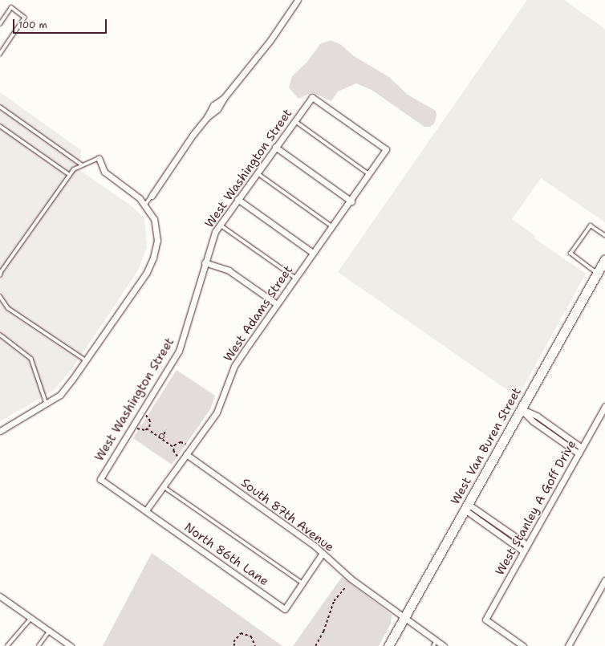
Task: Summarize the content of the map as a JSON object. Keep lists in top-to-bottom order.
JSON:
{
  "streets": {
    "main road": ["West Van Buren Street"],
    "street": [
      "West Washington Street",
      "West Adams Street",
      "West Stanley A Goff Drive",
      "South 87th Avenue",
      "North 86th Lane"
    ]
  },
  "crossings": [
    ["West Washington Street", "West Adams Street"],
    ["West Washington Street", "North 86th Lane"],
    ["West Adams Street", "South 87th Avenue"],
    ["West Adams Street", "North 86th Lane"],
    ["West Van Buren Street", "South 87th Avenue"],
    ["South 87th Avenue", "North 86th Lane"]
  ],
  "scale_bar": "100 m"
}
